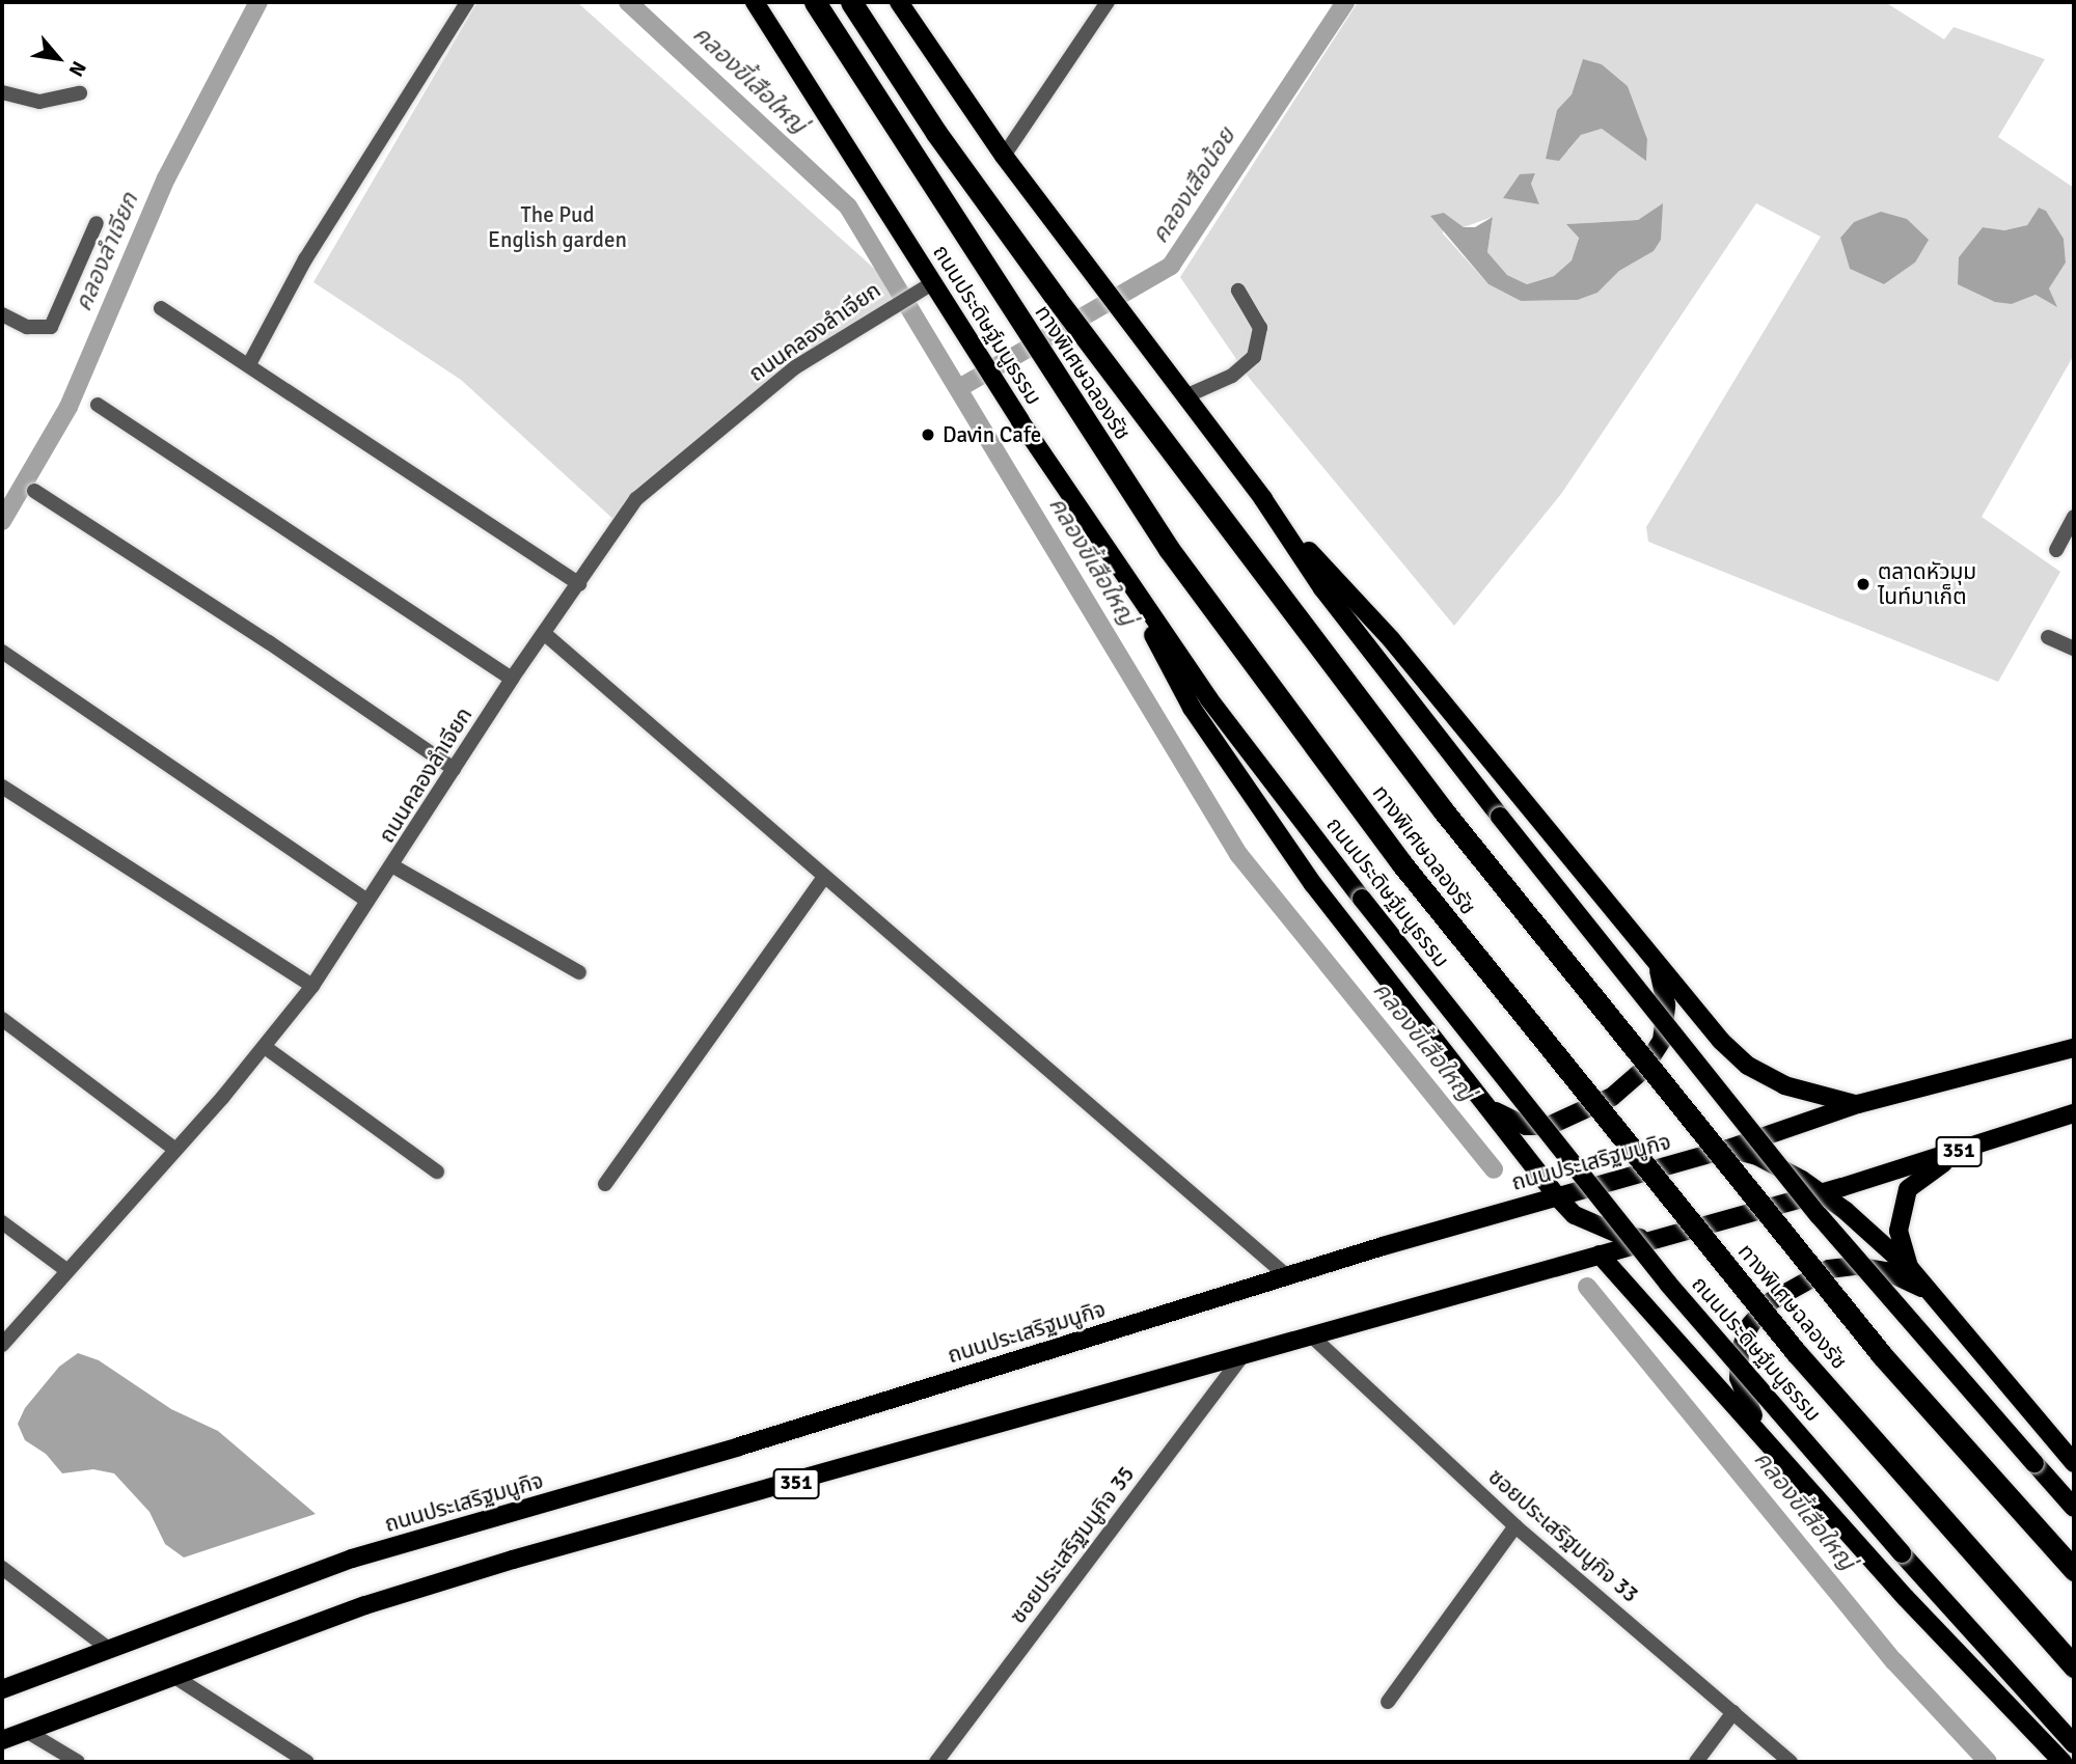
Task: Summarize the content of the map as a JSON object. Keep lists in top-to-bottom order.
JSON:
{
  "streets": {
    "highway": ["ทางพิเศษฉลองรัช"],
    "main road": ["ถนนประดิษฐ์มนูธรรม", "351", "ถนนประเสริฐมนูกิจ"],
    "street": ["ถนนคลองลำเจียก", "ซอยประเสริฐมนูกิจ 33", "ซอยประเสริฐมนูกิจ 35"]
  },
  "crossings": [
    ["ถนนประดิษฐ์มนูธรรม", "ถนนคลองลำเจียก"],
    ["351", "ซอยประเสริฐมนูกิจ 33"],
    ["351", "ซอยประเสริฐมนูกิจ 35"]
  ],
  "water": ["คลองขี้เสือใหญ่", "คลองเสือน้อย", "คลองลำเจียก"],
  "parks": ["The Pud English garden"],
  "places": ["Davin Cafe", "ตลาดหัวมุม ไนท์มาเก็ต"],
  "north": "bottom right"
}
